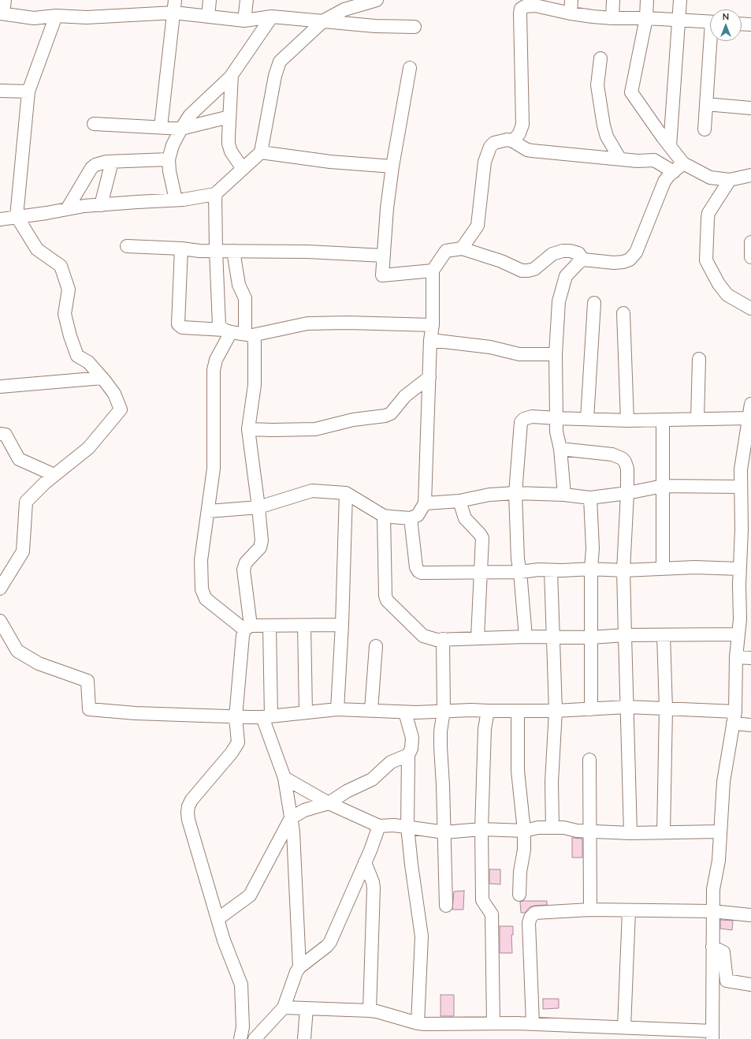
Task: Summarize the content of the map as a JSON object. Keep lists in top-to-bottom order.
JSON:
{
  "north": "top"
}
